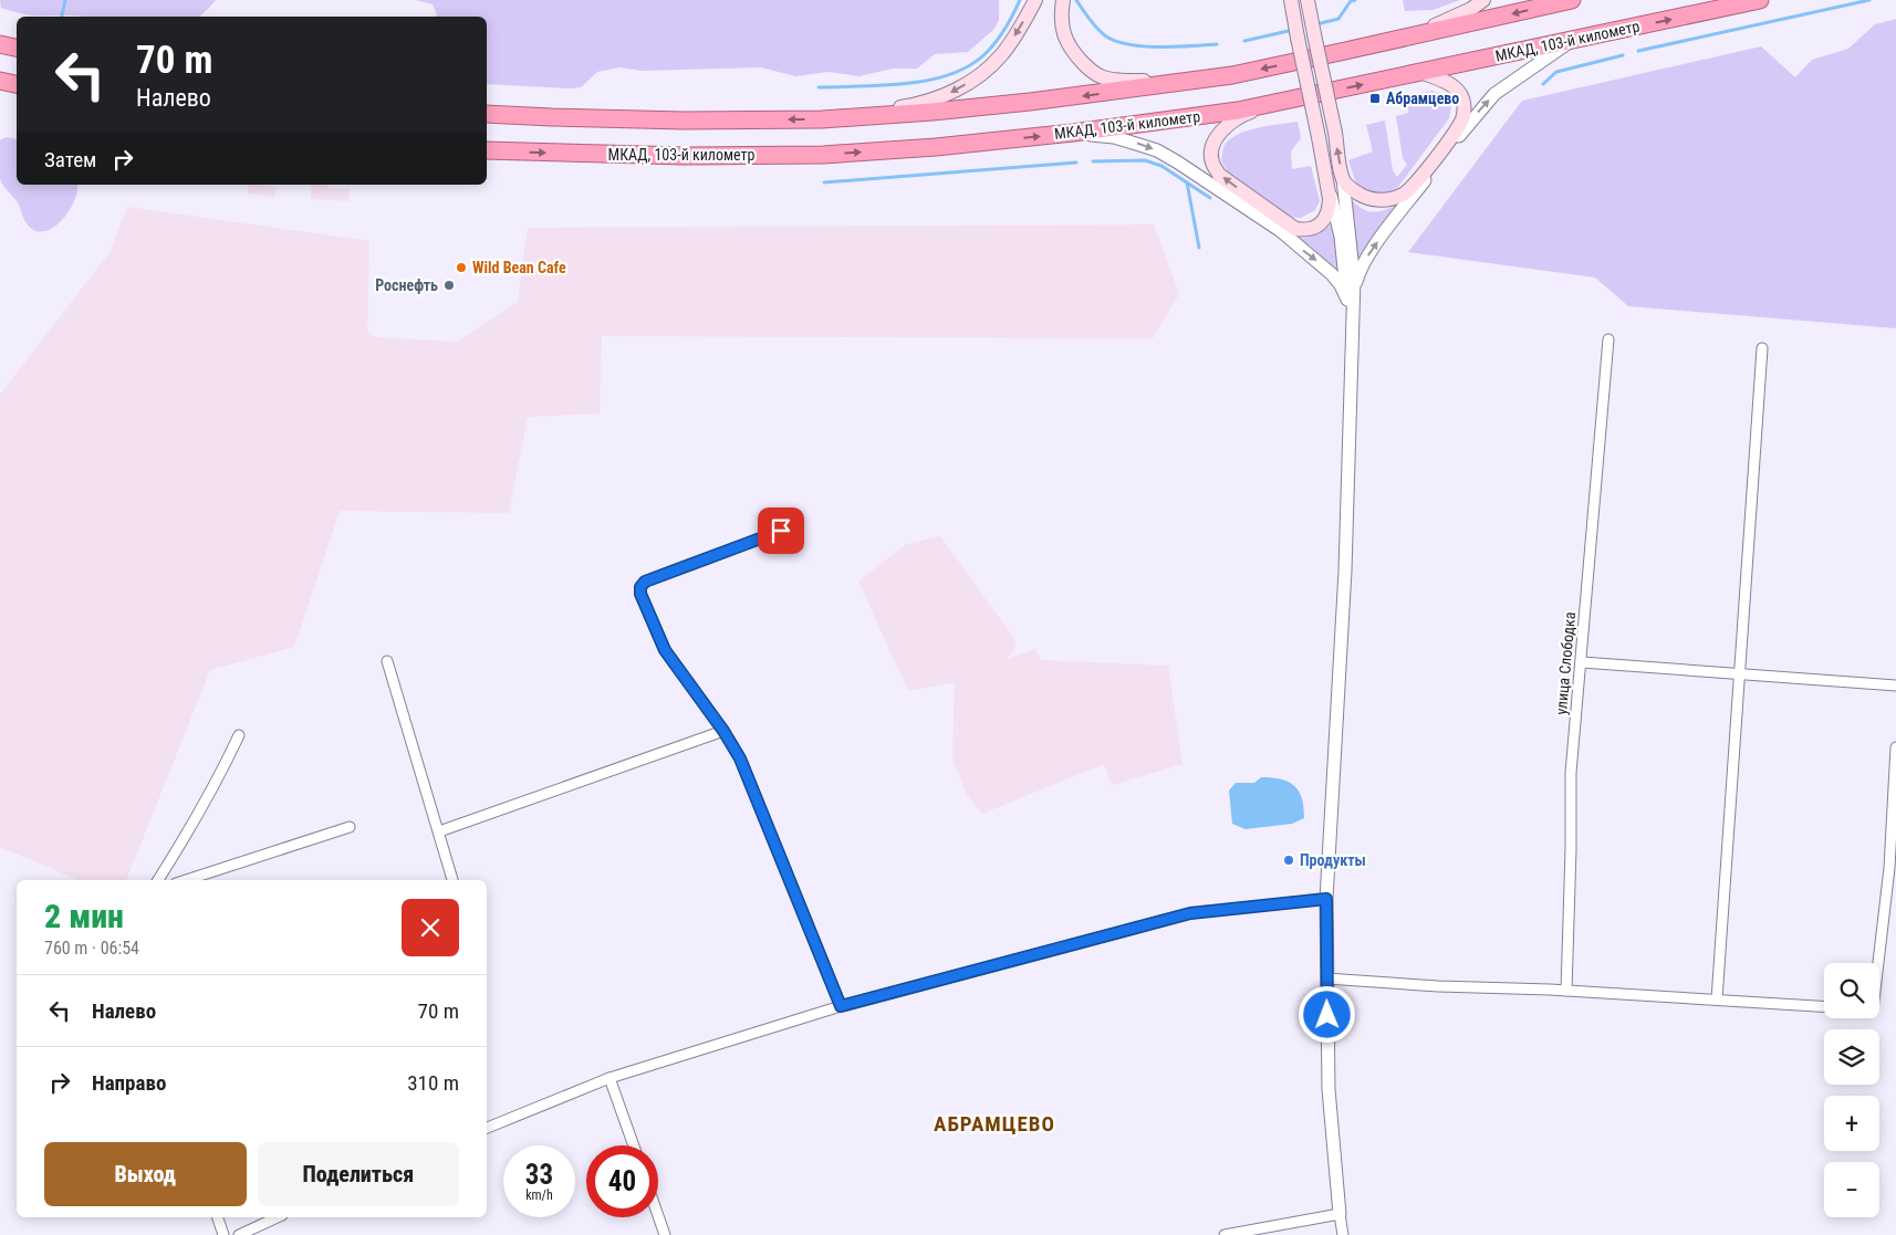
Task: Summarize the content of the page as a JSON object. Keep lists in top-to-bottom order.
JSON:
{
  "streets": {
    "highway": ["МКАД, 103-й километр"],
    "street": ["улица Слободка"]
  },
  "districts": ["АБРАМЦЕВО"],
  "places": {
    "transit": ["Абрамцево"],
    "other": ["Wild Bean Cafe", "Роснефть", "Продукты"]
  },
  "page": {
    "turn": ["70 m", "Налево"],
    "then": "Затем",
    "heading": ["2 мин", "760 m · 06:54"],
    "map_buttons": ["+", "−"],
    "list": [
      {
        "name": "Налево",
        "value": "70 m"
      },
      {
        "name": "Направо",
        "value": "310 m"
      }
    ],
    "buttons": ["Выход", "Поделиться"],
    "speed": "33 km/h",
    "limit": "40"
  }
}
